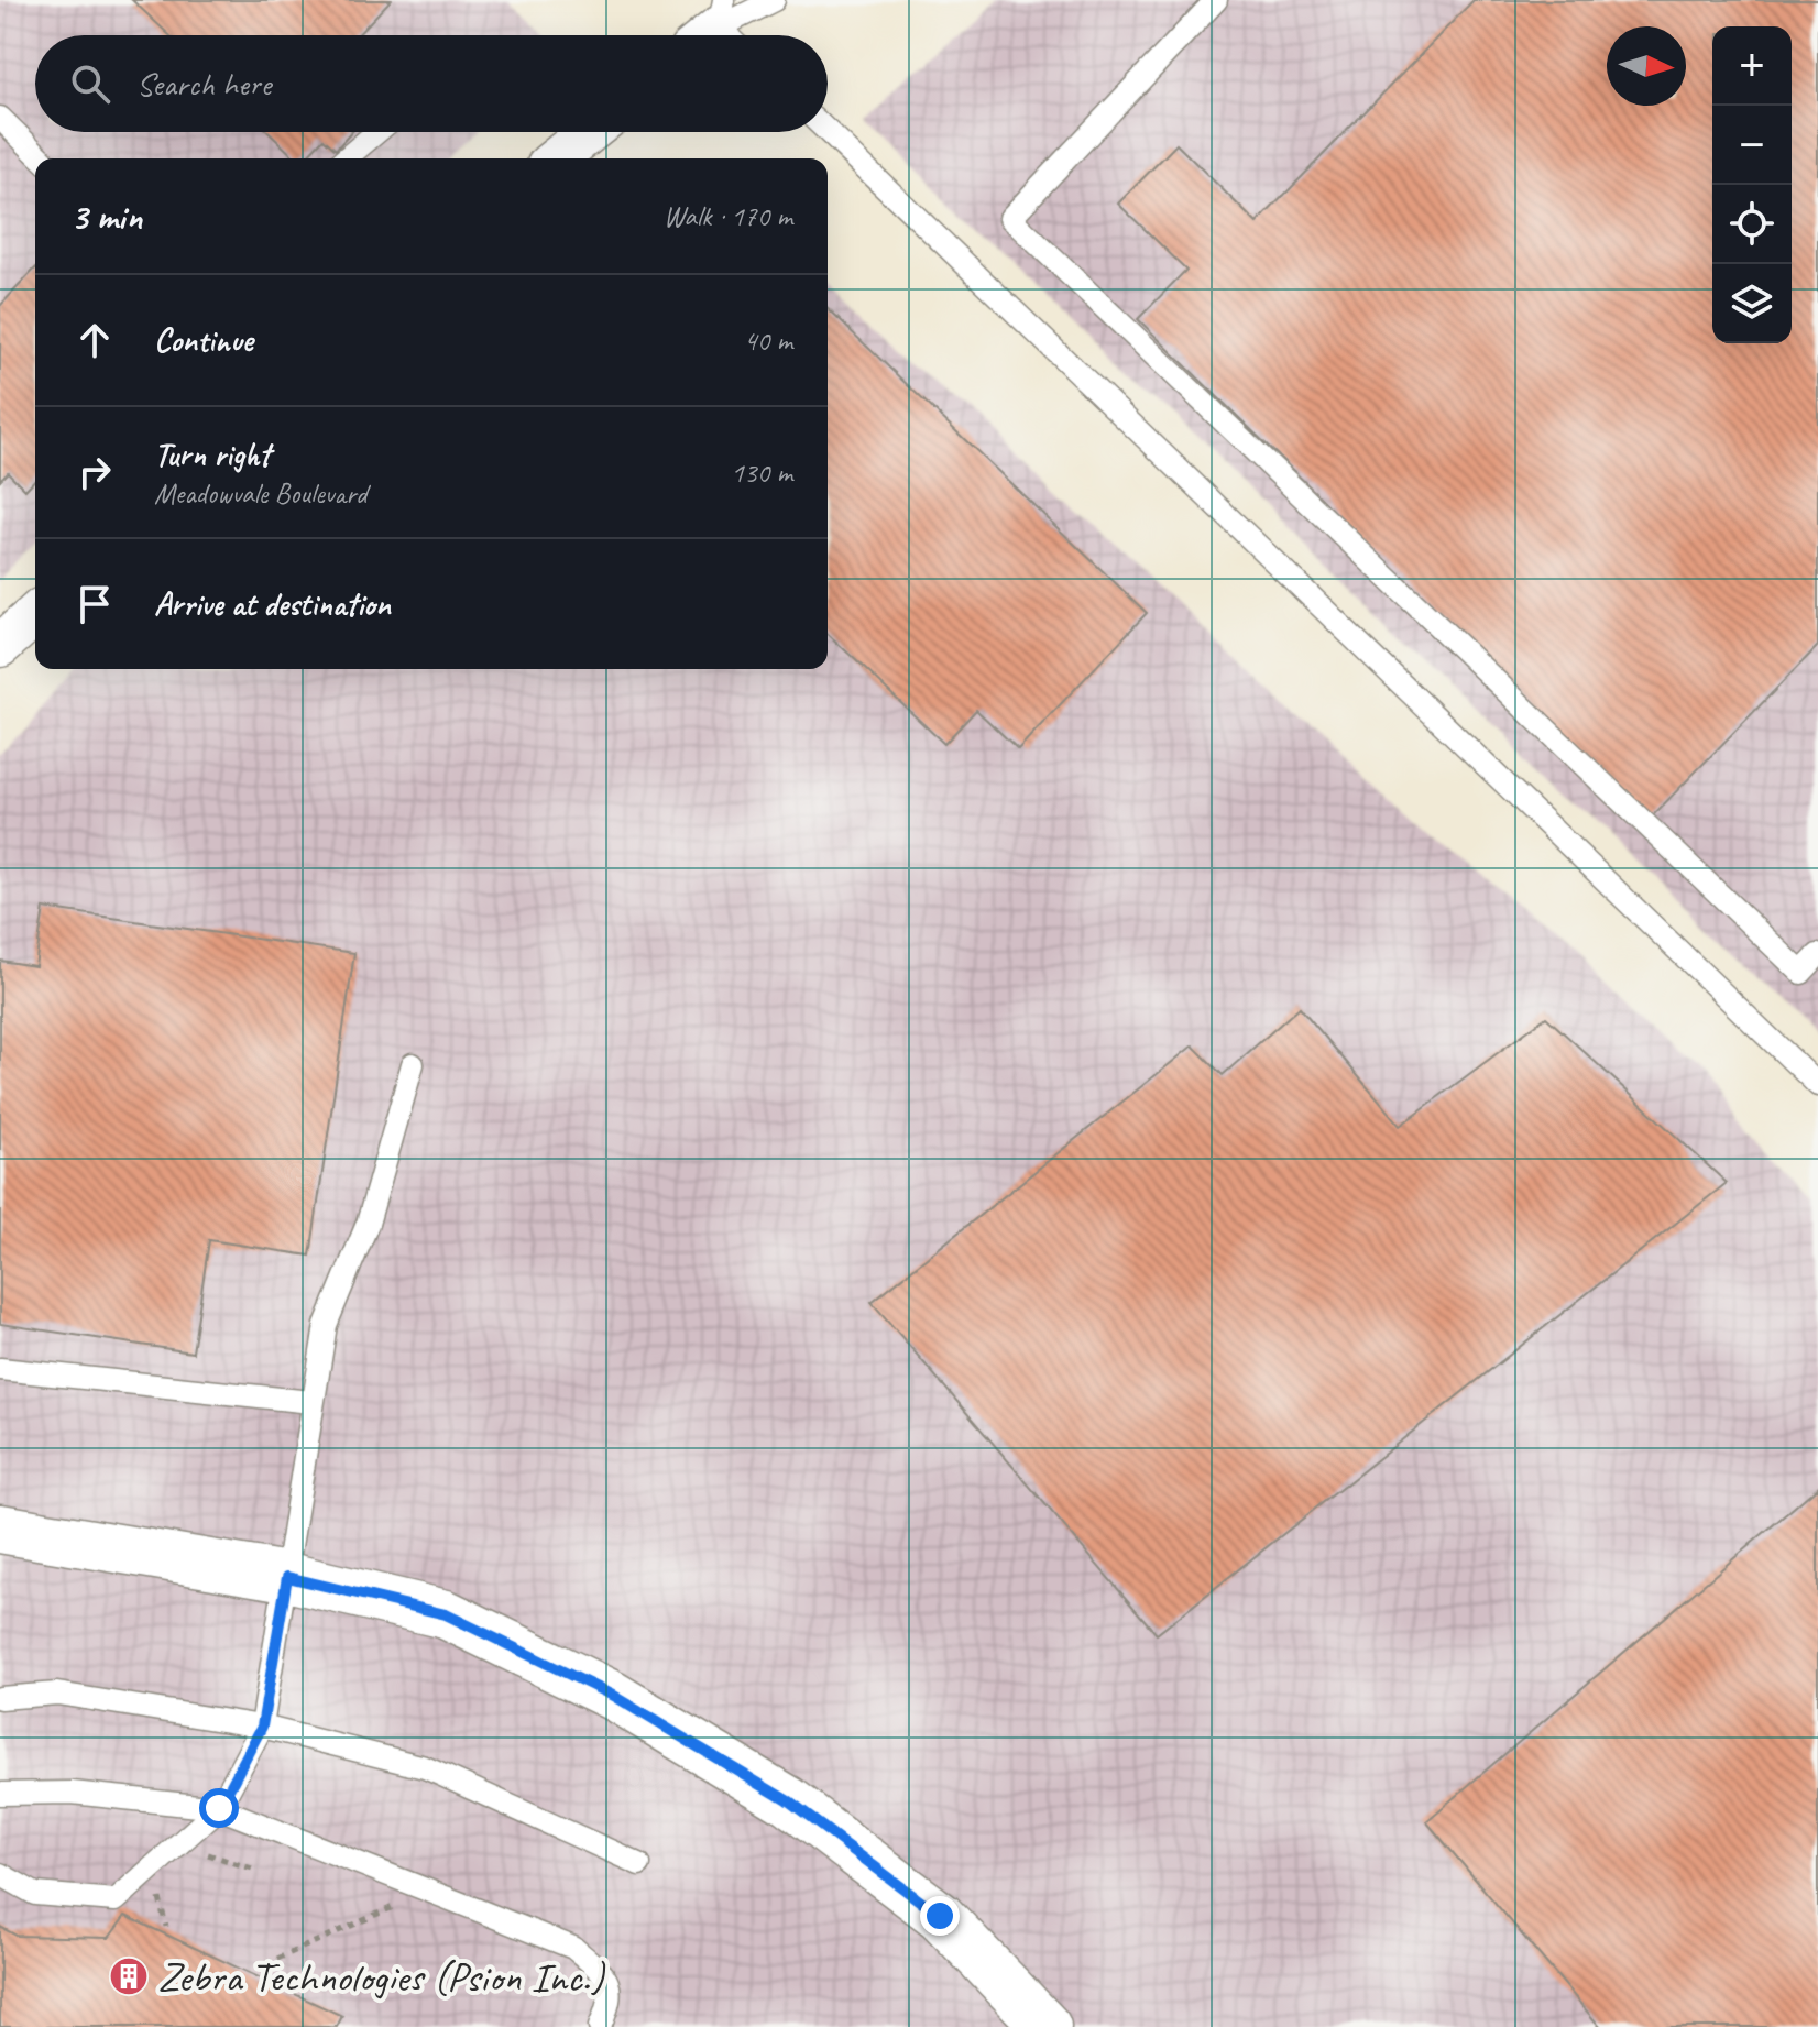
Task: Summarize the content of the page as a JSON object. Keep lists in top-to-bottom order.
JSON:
{
  "places": {
    "building": ["Zebra Technologies (Psion Inc.)"]
  },
  "north": "right",
  "page": {
    "map_buttons": ["+", "−"],
    "search": "Search here",
    "heading": ["3 min", "Walk · 170 m"],
    "list": [
      ["Continue", "40 m"],
      ["Turn right", "Meadowvale Boulevard", "130 m"],
      "Arrive at destination"
    ]
  }
}
